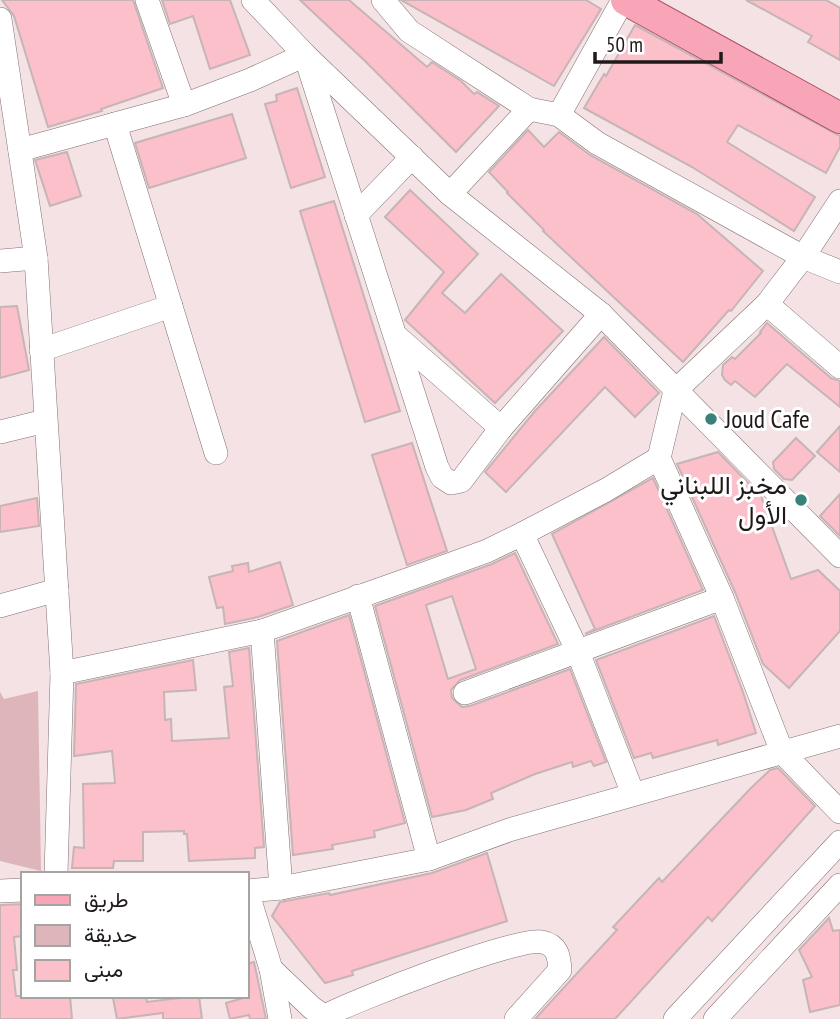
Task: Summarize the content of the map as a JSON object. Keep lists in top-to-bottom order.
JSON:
{
  "places": ["Joud Cafe", "مخبز اللبناني الأول"],
  "legend": ["طريق", "حديقة", "مبنى"],
  "scale_bar": "50 m"
}
